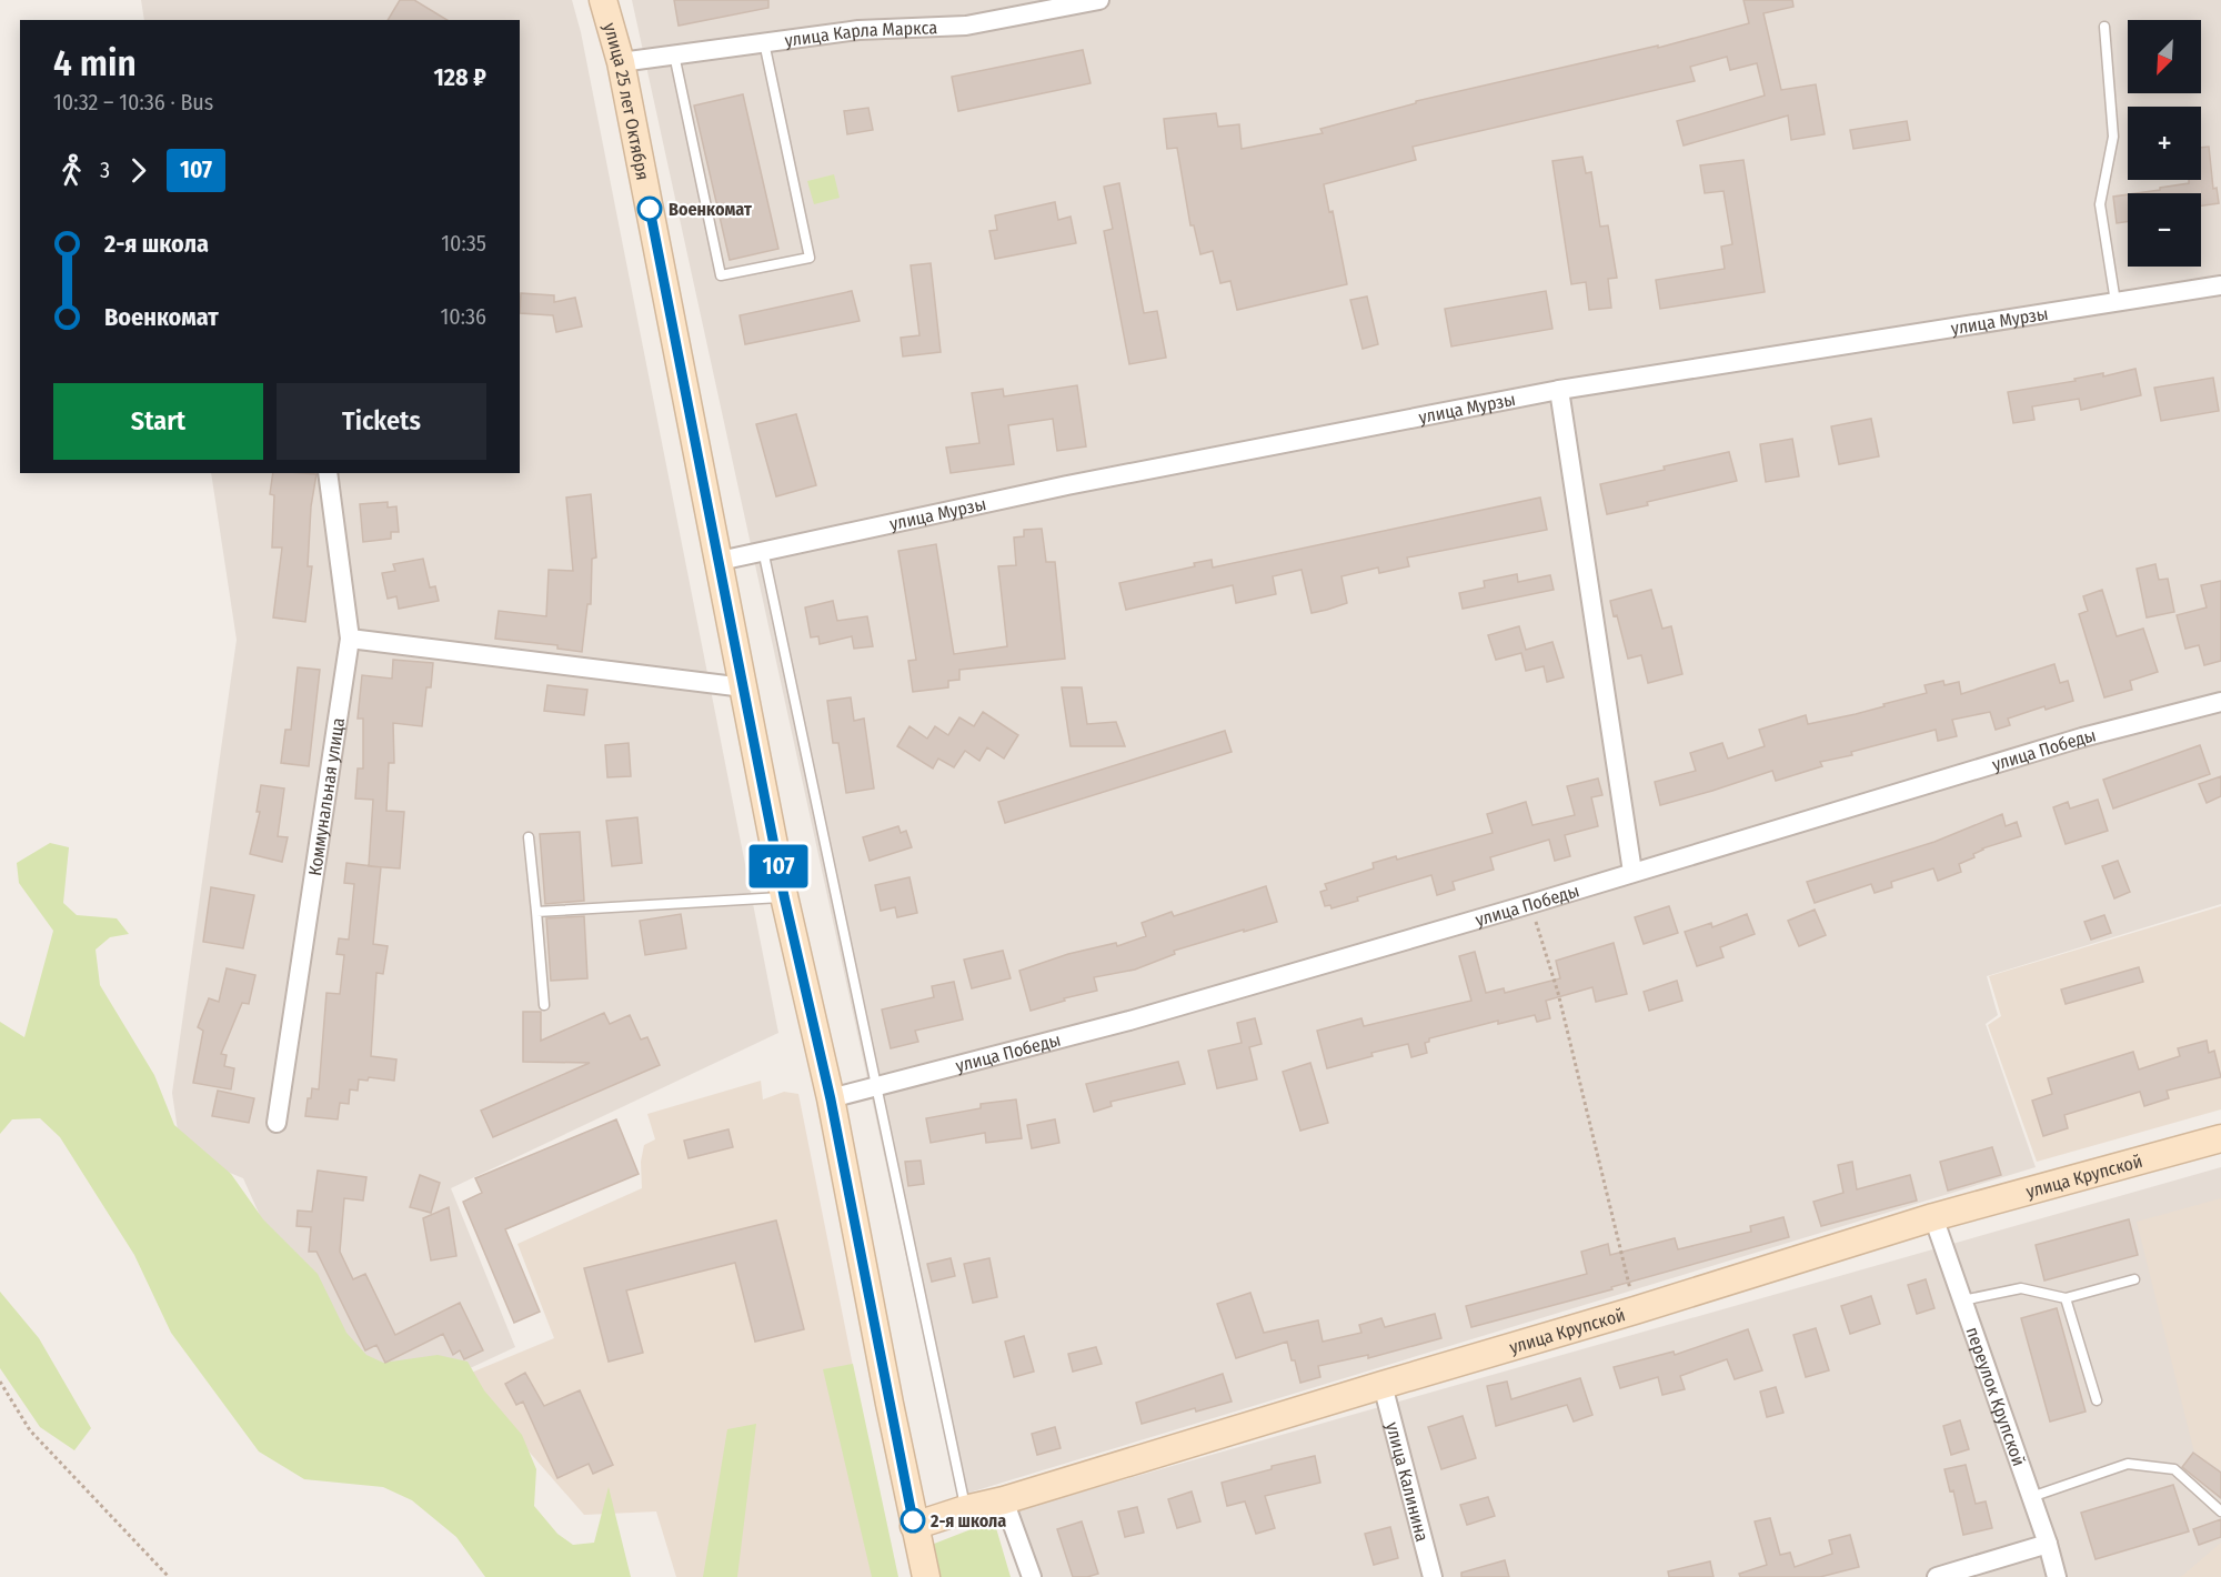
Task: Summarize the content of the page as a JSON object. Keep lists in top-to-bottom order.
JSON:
{
  "streets": {
    "street": [
      "улица Карла Маркса",
      "улица 25 лет Октября",
      "улица Мурзы",
      "улица Победы",
      "Коммунальная улица",
      "улица Крупской",
      "переулок Крупской",
      "улица Калинина"
    ]
  },
  "crossings": [
    ["улица Карла Маркса", "улица 25 лет Октября"],
    ["улица 25 лет Октября", "улица Мурзы"],
    ["улица 25 лет Октября", "улица Победы"],
    ["улица 25 лет Октября", "улица Крупской"],
    ["улица Крупской", "переулок Крупской"],
    ["улица Крупской", "улица Калинина"]
  ],
  "places": ["Военкомат", "2-я школа"],
  "lines": ["bus line 107"],
  "north": "bottom left",
  "page": {
    "on_map": "107",
    "map_buttons": ["+", "−"],
    "heading": ["4 min", "10:32 – 10:36 · Bus", "128 ₽"],
    "legs": ["3", "107"],
    "list": [
      {
        "name": "2-я школа",
        "value": "10:35"
      },
      {
        "name": "Военкомат",
        "value": "10:36"
      }
    ],
    "buttons": ["Start", "Tickets"]
  }
}
